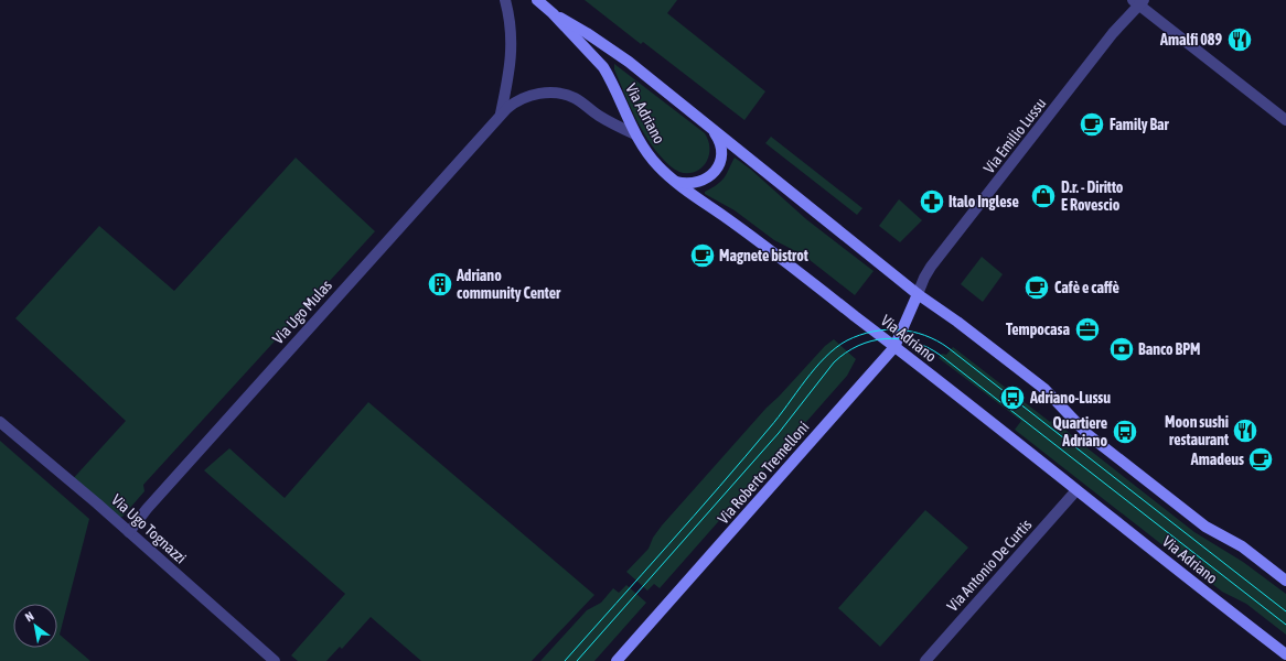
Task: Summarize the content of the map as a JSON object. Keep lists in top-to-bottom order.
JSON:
{
  "streets": {
    "street": [
      "Via Adriano",
      "Via Emilio Lussu",
      "Via Ugo Mulas",
      "Via Roberto Tremelloni",
      "Via Ugo Tognazzi",
      "Via Antonio De Curtis"
    ]
  },
  "crossings": [
    ["Via Adriano", "Via Emilio Lussu"],
    ["Via Adriano", "Via Ugo Mulas"],
    ["Via Adriano", "Via Roberto Tremelloni"],
    ["Via Adriano", "Via Antonio De Curtis"],
    ["Via Emilio Lussu", "Via Roberto Tremelloni"],
    ["Via Ugo Mulas", "Via Ugo Tognazzi"]
  ],
  "places": {
    "restaurant": ["Amalfi 089", "Moon sushi restaurant"],
    "cafe": [
      "Family Bar",
      "Magnete bistrot",
      "Cafè e caffè",
      "Amadeus"
    ],
    "shop": ["D.r. - Diritto E Rovescio"],
    "pharmacy": ["Italo Inglese"],
    "building": ["Adriano community Center"],
    "office": ["Tempocasa"],
    "bank": ["Banco BPM"],
    "bus stop": ["Adriano-Lussu", "Quartiere Adriano"]
  },
  "north": "top left"
}
